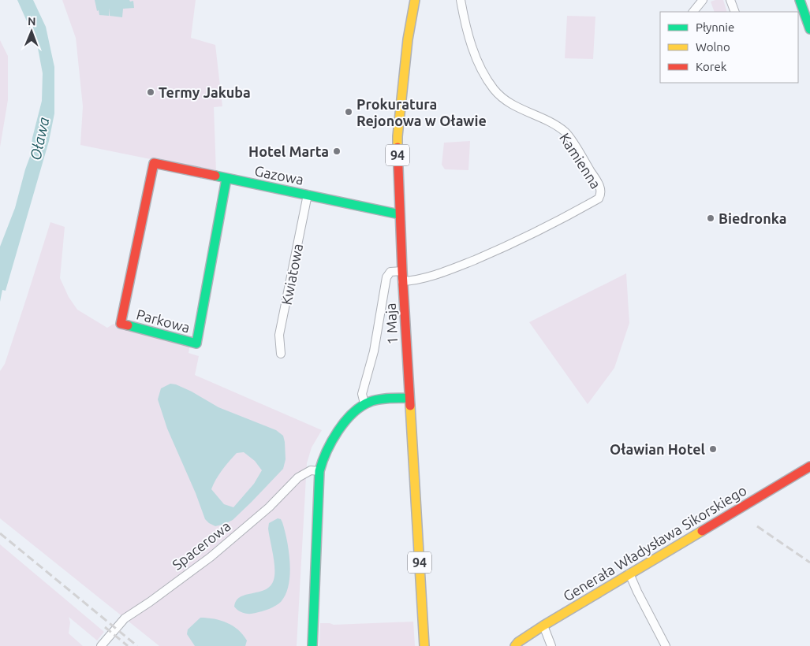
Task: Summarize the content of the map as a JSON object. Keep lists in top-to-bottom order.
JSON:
{
  "streets": {
    "street": [
      "94",
      "Kamienna",
      "Gazowa",
      "Kwiatowa",
      "Parkowa",
      "1 Maja",
      "Generała Władysława Sikorskiego",
      "Spacerowa"
    ]
  },
  "crossings": [
    ["Kamienna", "1 Maja"],
    ["Gazowa", "Kwiatowa"],
    ["Gazowa", "Parkowa"],
    ["Gazowa", "1 Maja"]
  ],
  "water": ["Oława"],
  "places": [
    "Termy Jakuba",
    "Prokuratura Rejonowa w Oławie",
    "Hotel Marta",
    "Biedronka",
    "Oławian Hotel"
  ],
  "legend": ["Płynnie", "Wolno", "Korek"],
  "north": "top"
}
